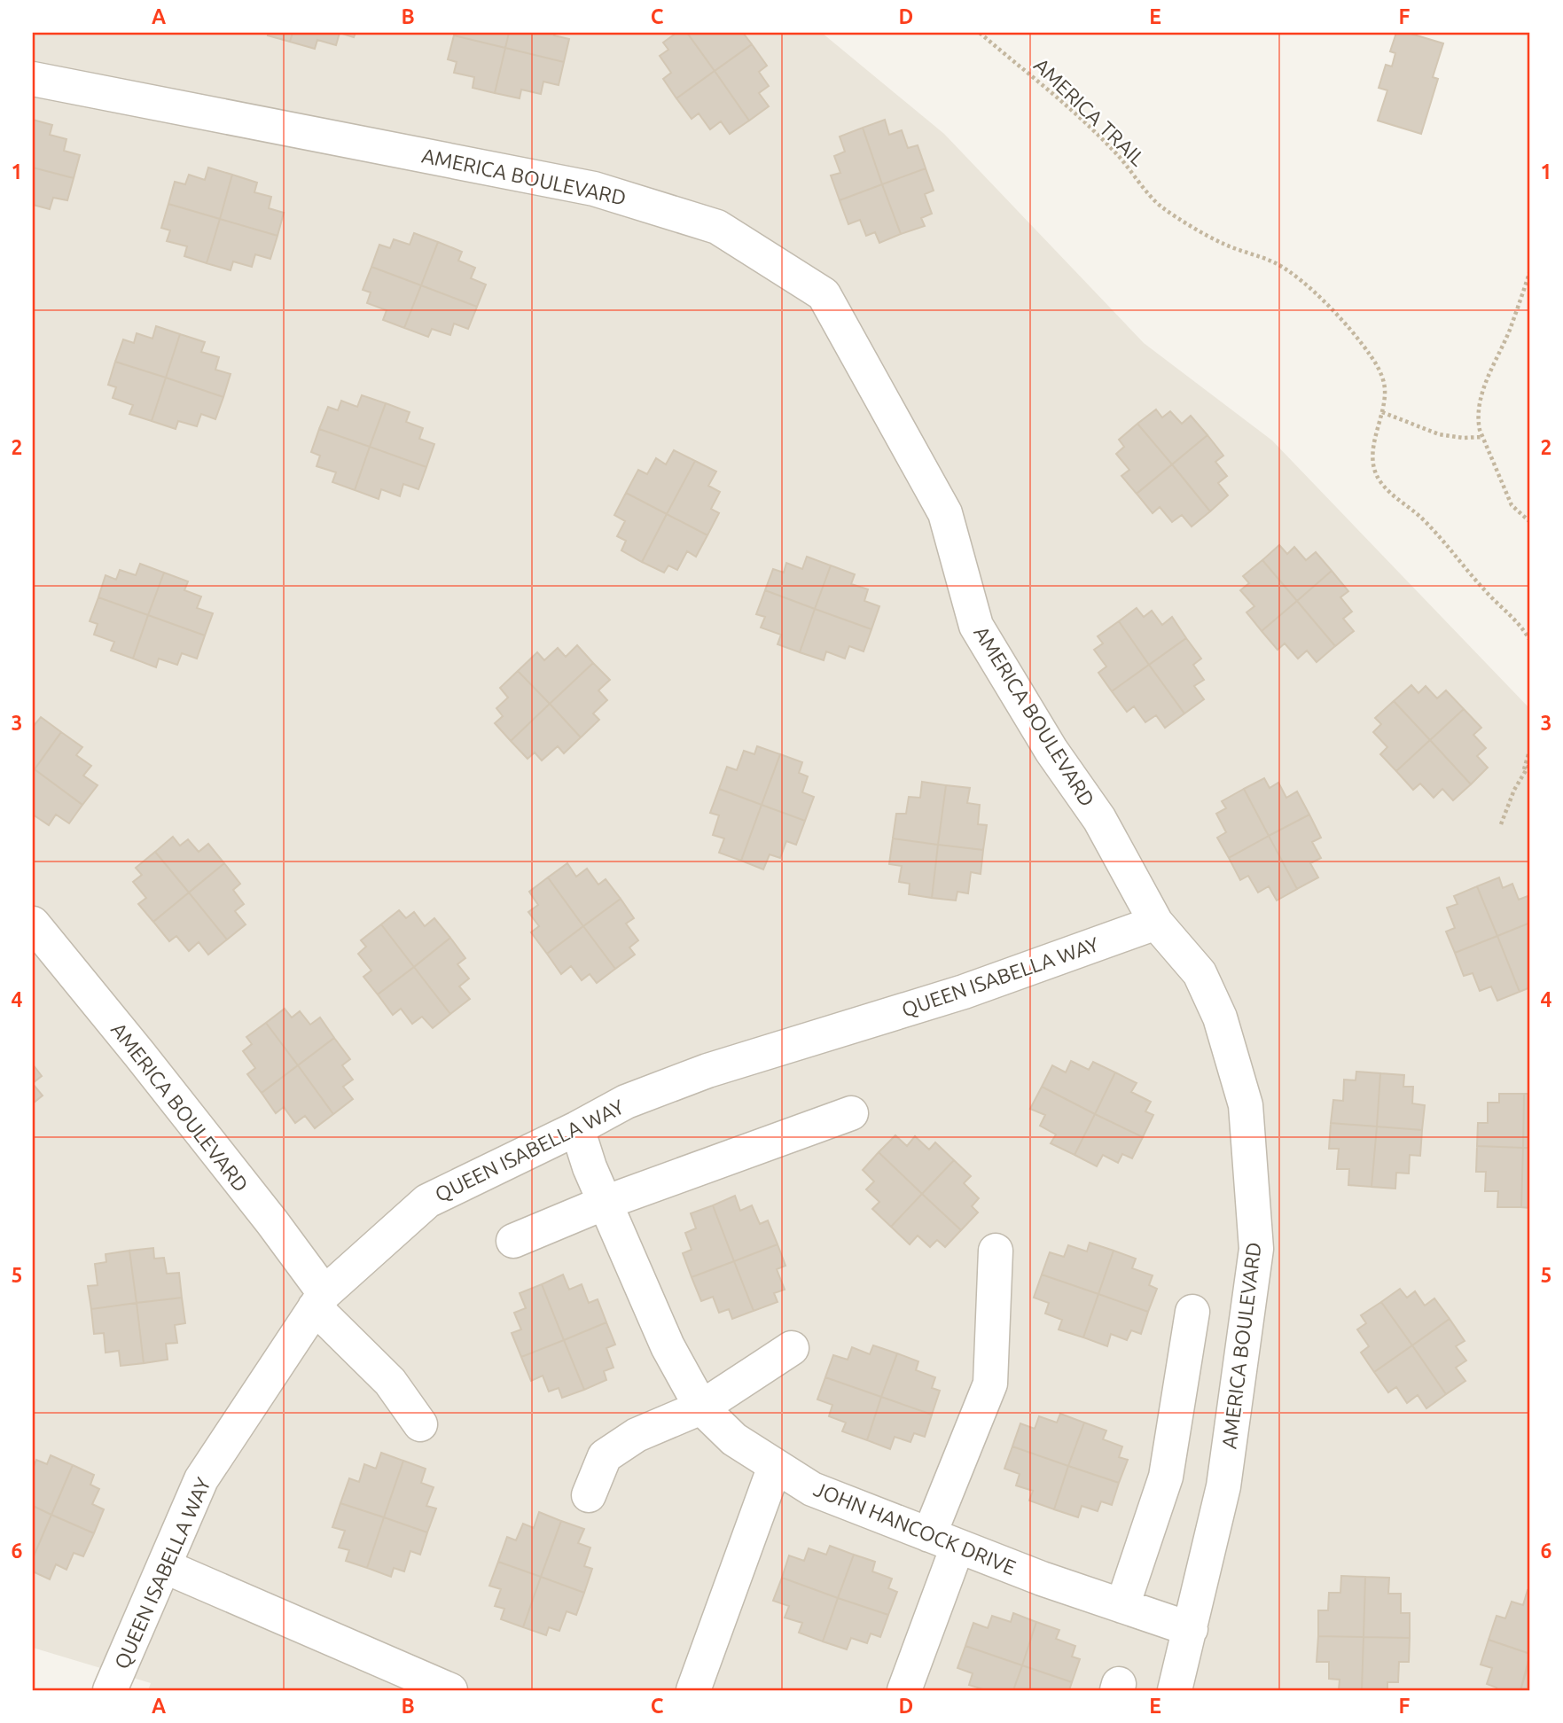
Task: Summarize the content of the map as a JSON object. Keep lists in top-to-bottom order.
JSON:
{
  "streets": {
    "street": ["AMERICA BOULEVARD", "QUEEN ISABELLA WAY", "JOHN HANCOCK DRIVE"],
    "path": ["AMERICA TRAIL"]
  },
  "crossings": [
    ["AMERICA BOULEVARD", "QUEEN ISABELLA WAY"],
    ["AMERICA BOULEVARD", "JOHN HANCOCK DRIVE"],
    ["QUEEN ISABELLA WAY", "JOHN HANCOCK DRIVE"]
  ],
  "grid": {
    "columns": [
      "A",
      "B",
      "C",
      "D",
      "E",
      "F"
    ],
    "rows": [
      "1",
      "2",
      "3",
      "4",
      "5",
      "6"
    ]
  }
}
